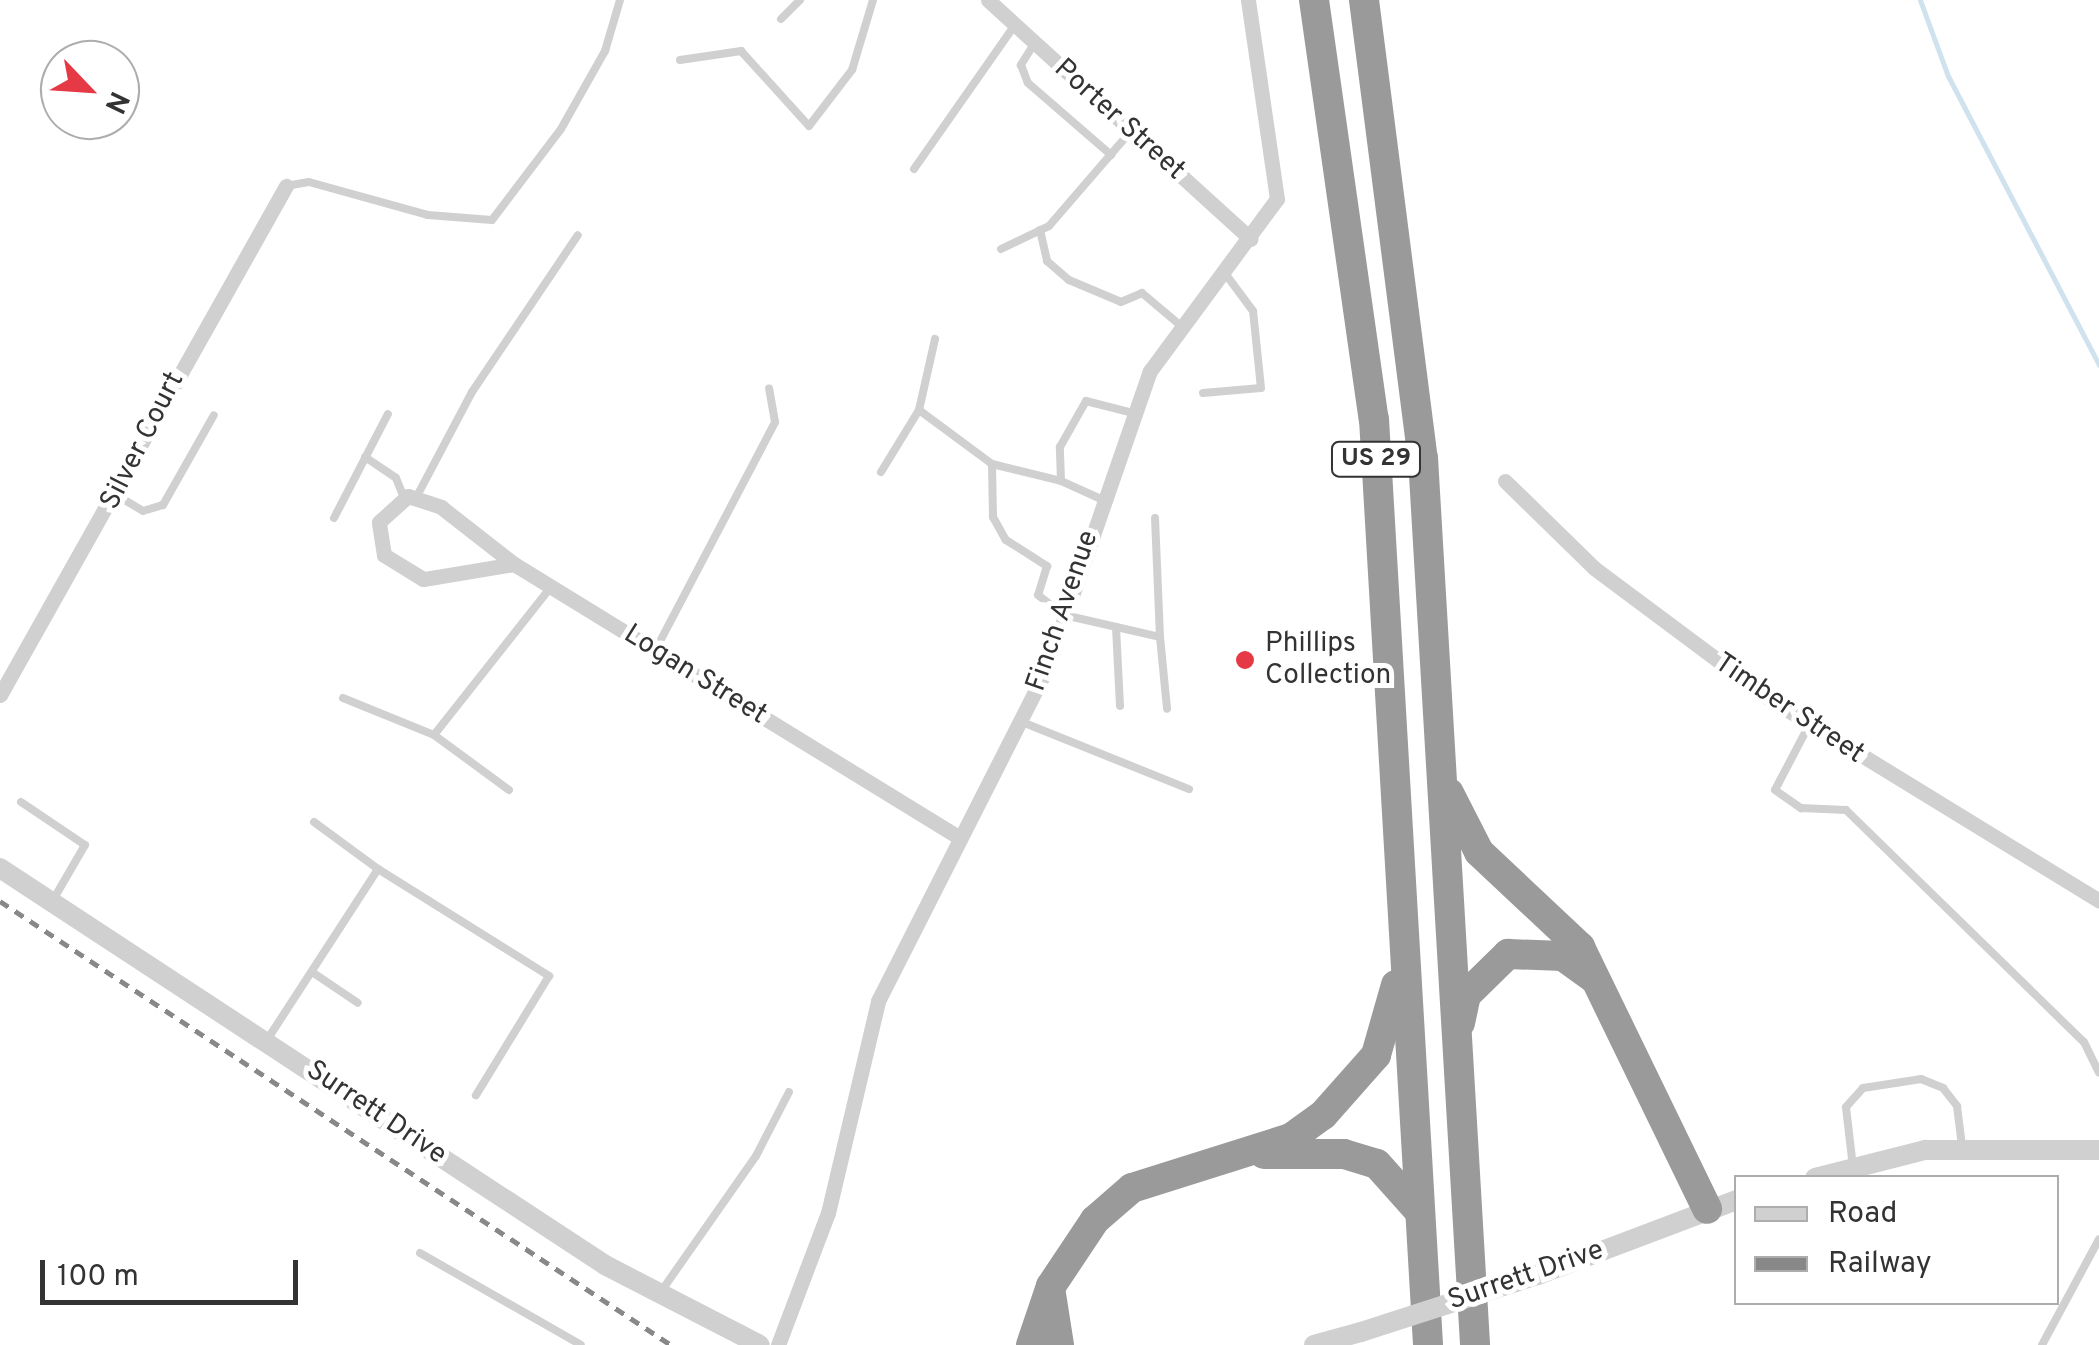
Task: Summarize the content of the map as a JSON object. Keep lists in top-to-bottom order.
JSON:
{
  "streets": {
    "highway": ["US 29"],
    "street": [
      "Porter Street",
      "Silver Court",
      "Finch Avenue",
      "Logan Street",
      "Timber Street",
      "Surrett Drive"
    ]
  },
  "crossings": [
    ["Porter Street", "Finch Avenue"],
    ["Finch Avenue", "Logan Street"]
  ],
  "places": ["Phillips Collection"],
  "legend": ["Road", "Railway"],
  "scale_bar": "100 m",
  "north": "bottom right"
}
